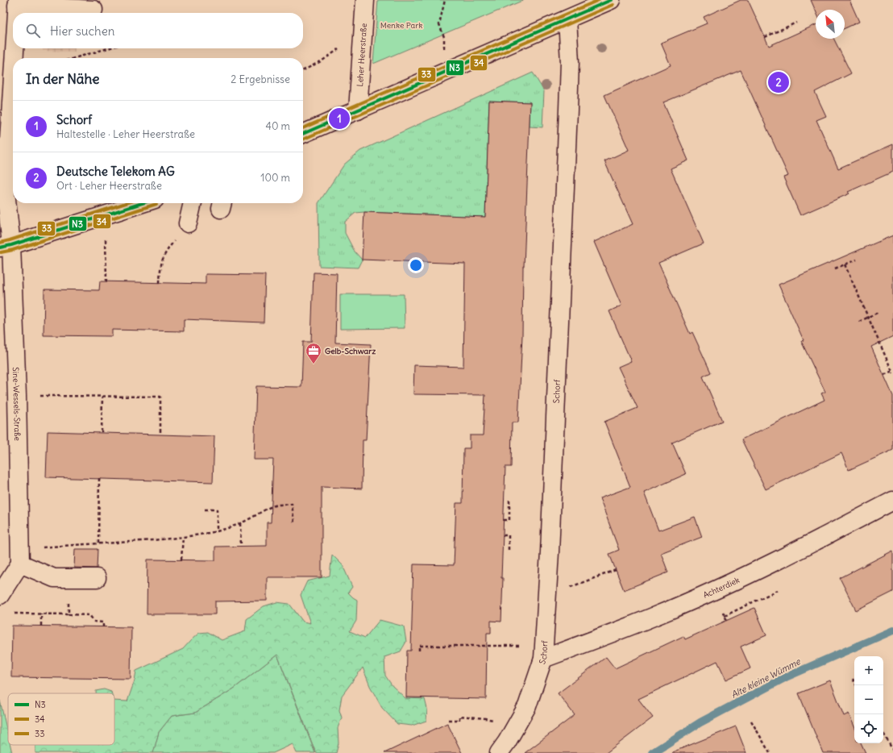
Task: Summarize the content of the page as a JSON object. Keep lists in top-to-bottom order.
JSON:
{
  "streets": {
    "street": [
      "Leher Heerstraße",
      "Schorf",
      "Sine-Wessels-Straße",
      "Achterdiek"
    ]
  },
  "crossings": [
    ["Schorf", "Achterdiek"]
  ],
  "water": ["Alte kleine Wümme"],
  "parks": ["Menke Park"],
  "places": {
    "office": ["Gelb-Schwarz"]
  },
  "lines": ["transit line N3", "transit line 33", "transit line 34"],
  "legend": ["N3", "34", "33"],
  "north": "top left",
  "page": {
    "search": "Hier suchen",
    "heading": ["In der Nähe", "2 Ergebnisse"],
    "pins": ["2", "1"],
    "list": [
      {
        "mark": "1",
        "name": "Schorf",
        "note": "Haltestelle · Leher Heerstraße",
        "value": "40 m"
      },
      {
        "mark": "2",
        "name": "Deutsche Telekom AG",
        "note": "Ort · Leher Heerstraße",
        "value": "100 m"
      }
    ],
    "map_buttons": ["+", "−"]
  }
}
